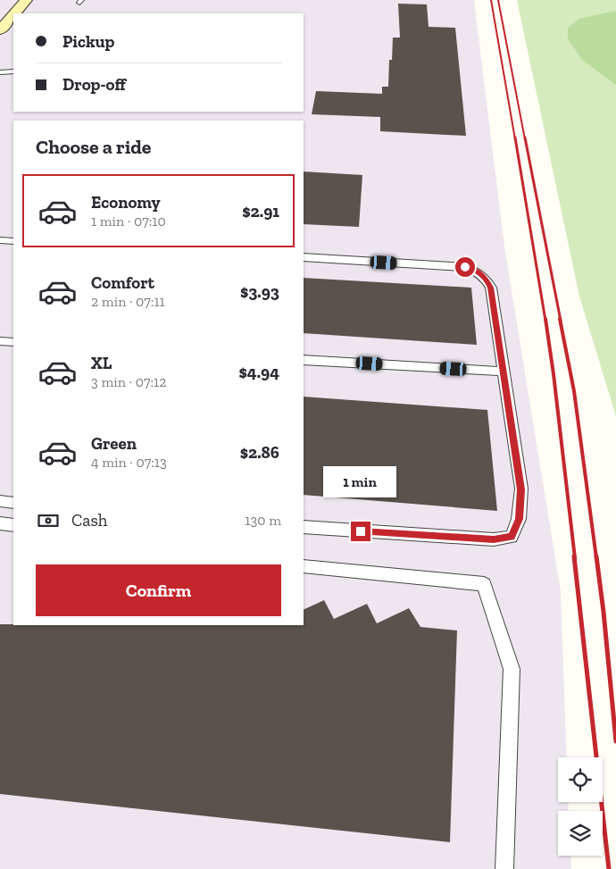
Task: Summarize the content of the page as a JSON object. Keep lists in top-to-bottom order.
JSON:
{
  "page": {
    "banner": ["Pickup", "Drop-off"],
    "heading": "Choose a ride",
    "list": [
      {
        "name": "Economy",
        "note": "1 min · 07:10",
        "value": "$2.91"
      },
      {
        "name": "Comfort",
        "note": "2 min · 07:11",
        "value": "$3.93"
      },
      {
        "name": "XL",
        "note": "3 min · 07:12",
        "value": "$4.94"
      },
      {
        "name": "Green",
        "note": "4 min · 07:13",
        "value": "$2.86"
      }
    ],
    "bubble": "1 min",
    "pay": ["Cash", "130 m"],
    "buttons": "Confirm"
  }
}
